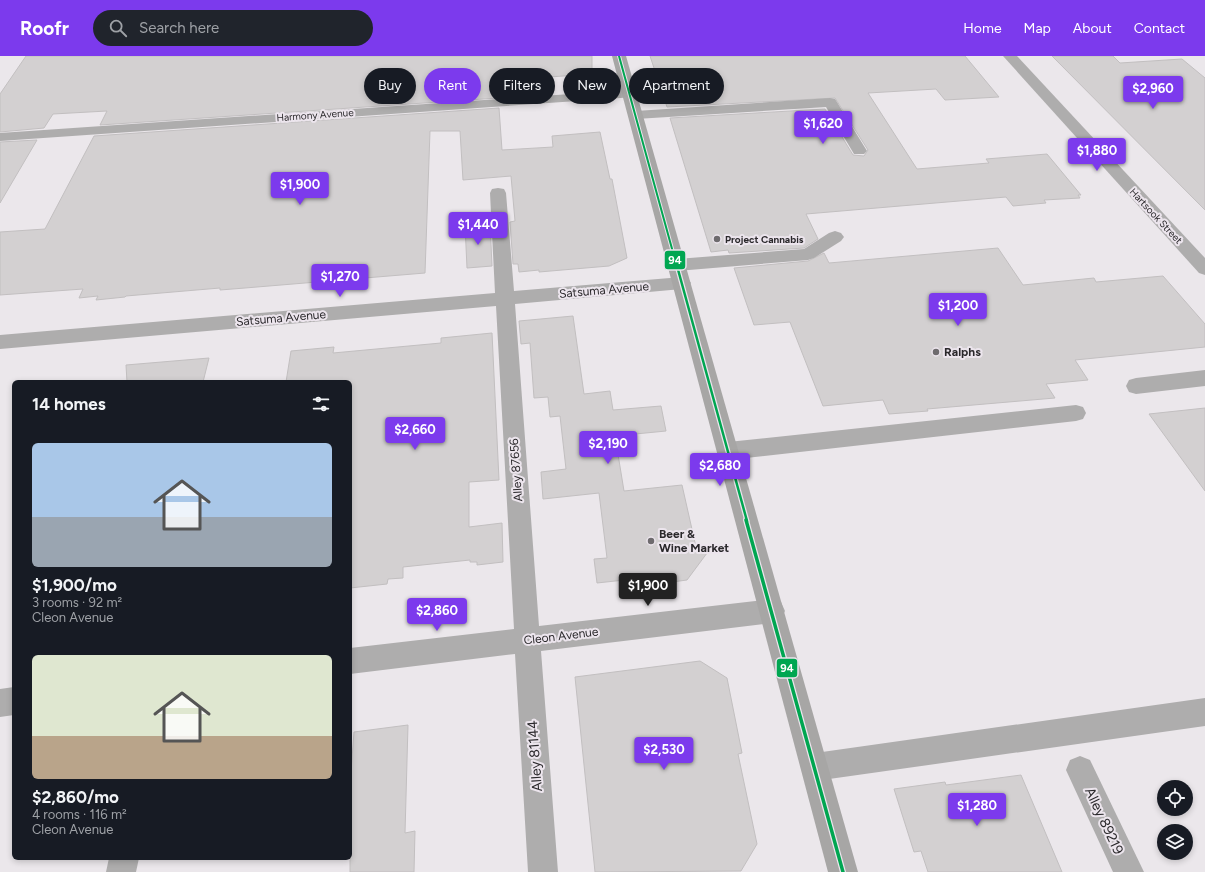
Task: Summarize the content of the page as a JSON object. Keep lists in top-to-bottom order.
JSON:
{
  "streets": {
    "street": [
      "Harmony Avenue",
      "Hartsook Street",
      "Satsuma Avenue",
      "Alley 87656",
      "Cleon Avenue",
      "Alley 81144",
      "Alley 89219"
    ]
  },
  "crossings": [
    ["Satsuma Avenue", "Alley 87656"],
    ["Alley 87656", "Cleon Avenue"],
    ["Alley 87656", "Alley 81144"],
    ["Cleon Avenue", "Alley 81144"]
  ],
  "places": ["Project Cannabis", "Ralphs", "Beer & Wine Market"],
  "lines": ["transit line 94"],
  "page": {
    "header": "Roofr",
    "search": "Search here",
    "nav": [
      "Home",
      "Map",
      "About",
      "Contact"
    ],
    "chip": [
      "Buy",
      "Rent",
      "Filters",
      "New",
      "Apartment"
    ],
    "price": [
      "$2,960",
      "$1,620",
      "$1,880",
      "$1,900",
      "$1,440",
      "$1,270",
      "$1,200",
      "$2,660",
      "$2,190",
      "$2,680",
      "$1,900",
      "$2,860",
      "$2,530",
      "$1,280"
    ],
    "heading": "14 homes",
    "list": [
      {
        "name": "$1,900/mo",
        "note": "3 rooms · 92 m² · Cleon Avenue"
      },
      {
        "name": "$2,860/mo",
        "note": "4 rooms · 116 m² · Cleon Avenue"
      }
    ]
  }
}
